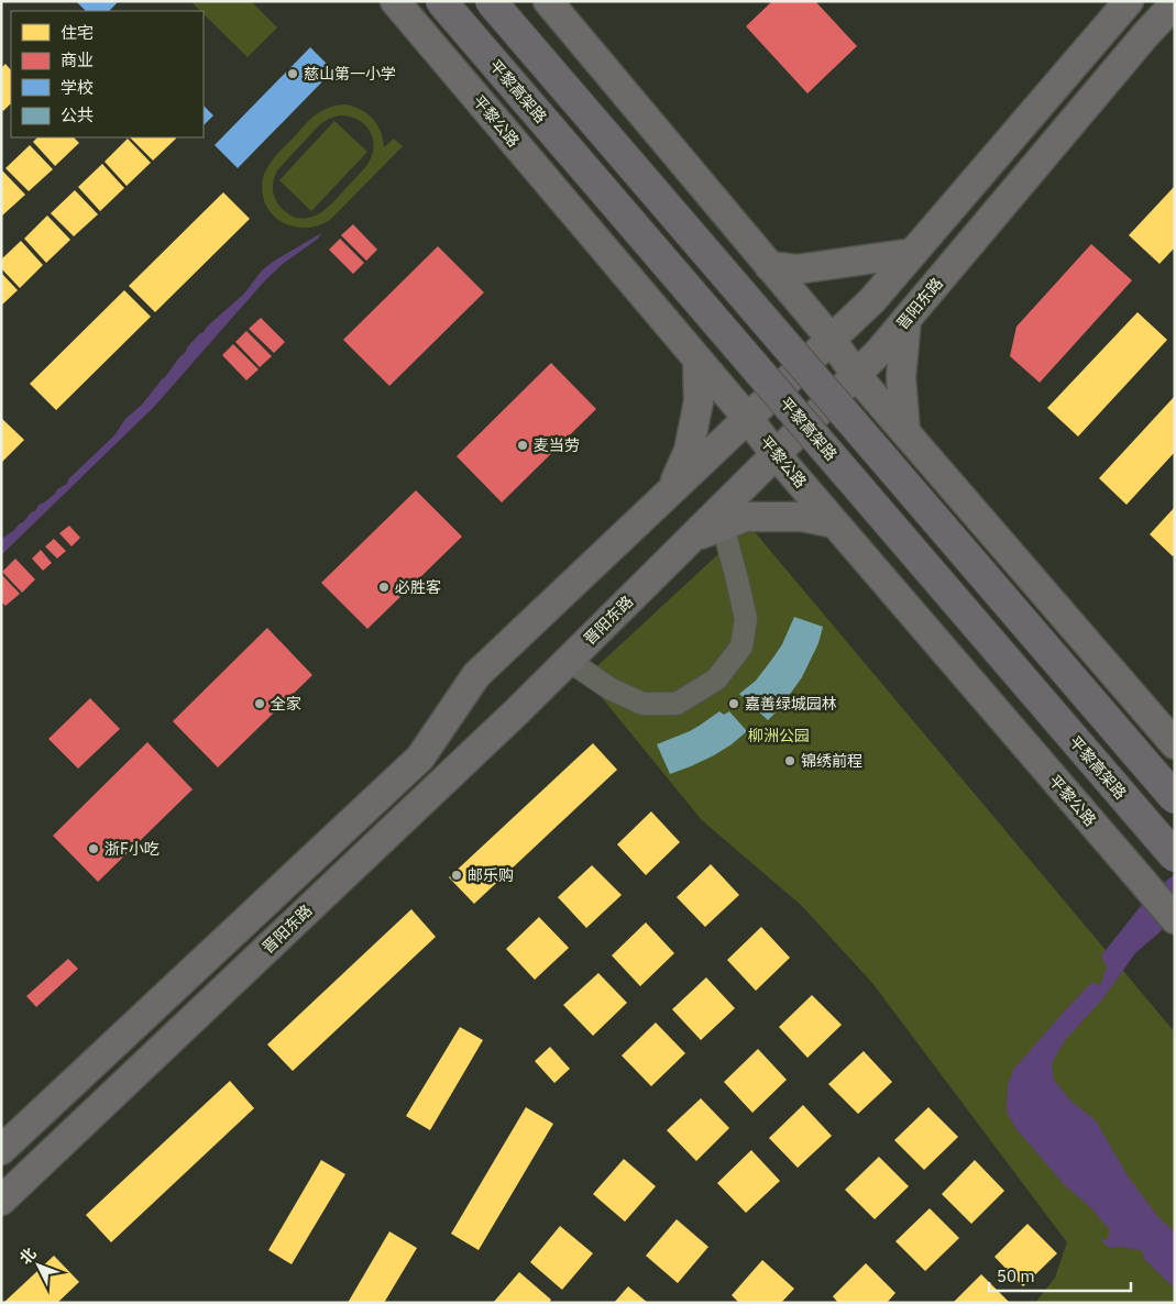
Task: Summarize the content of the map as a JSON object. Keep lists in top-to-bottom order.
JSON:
{
  "streets": {
    "highway": ["平黎高架路"],
    "main road": ["平黎公路", "晋阳东路"]
  },
  "crossings": [
    ["平黎公路", "晋阳东路"]
  ],
  "parks": ["柳洲公园"],
  "places": [
    "慈山第一小学",
    "麦当劳",
    "必胜客",
    "全家",
    "嘉善绿城园林",
    "锦绣前程",
    "浙F小吃",
    "邮乐购"
  ],
  "legend": [
    "住宅",
    "商业",
    "学校",
    "公共"
  ],
  "scale_bar": "50 m",
  "north": "top left"
}
